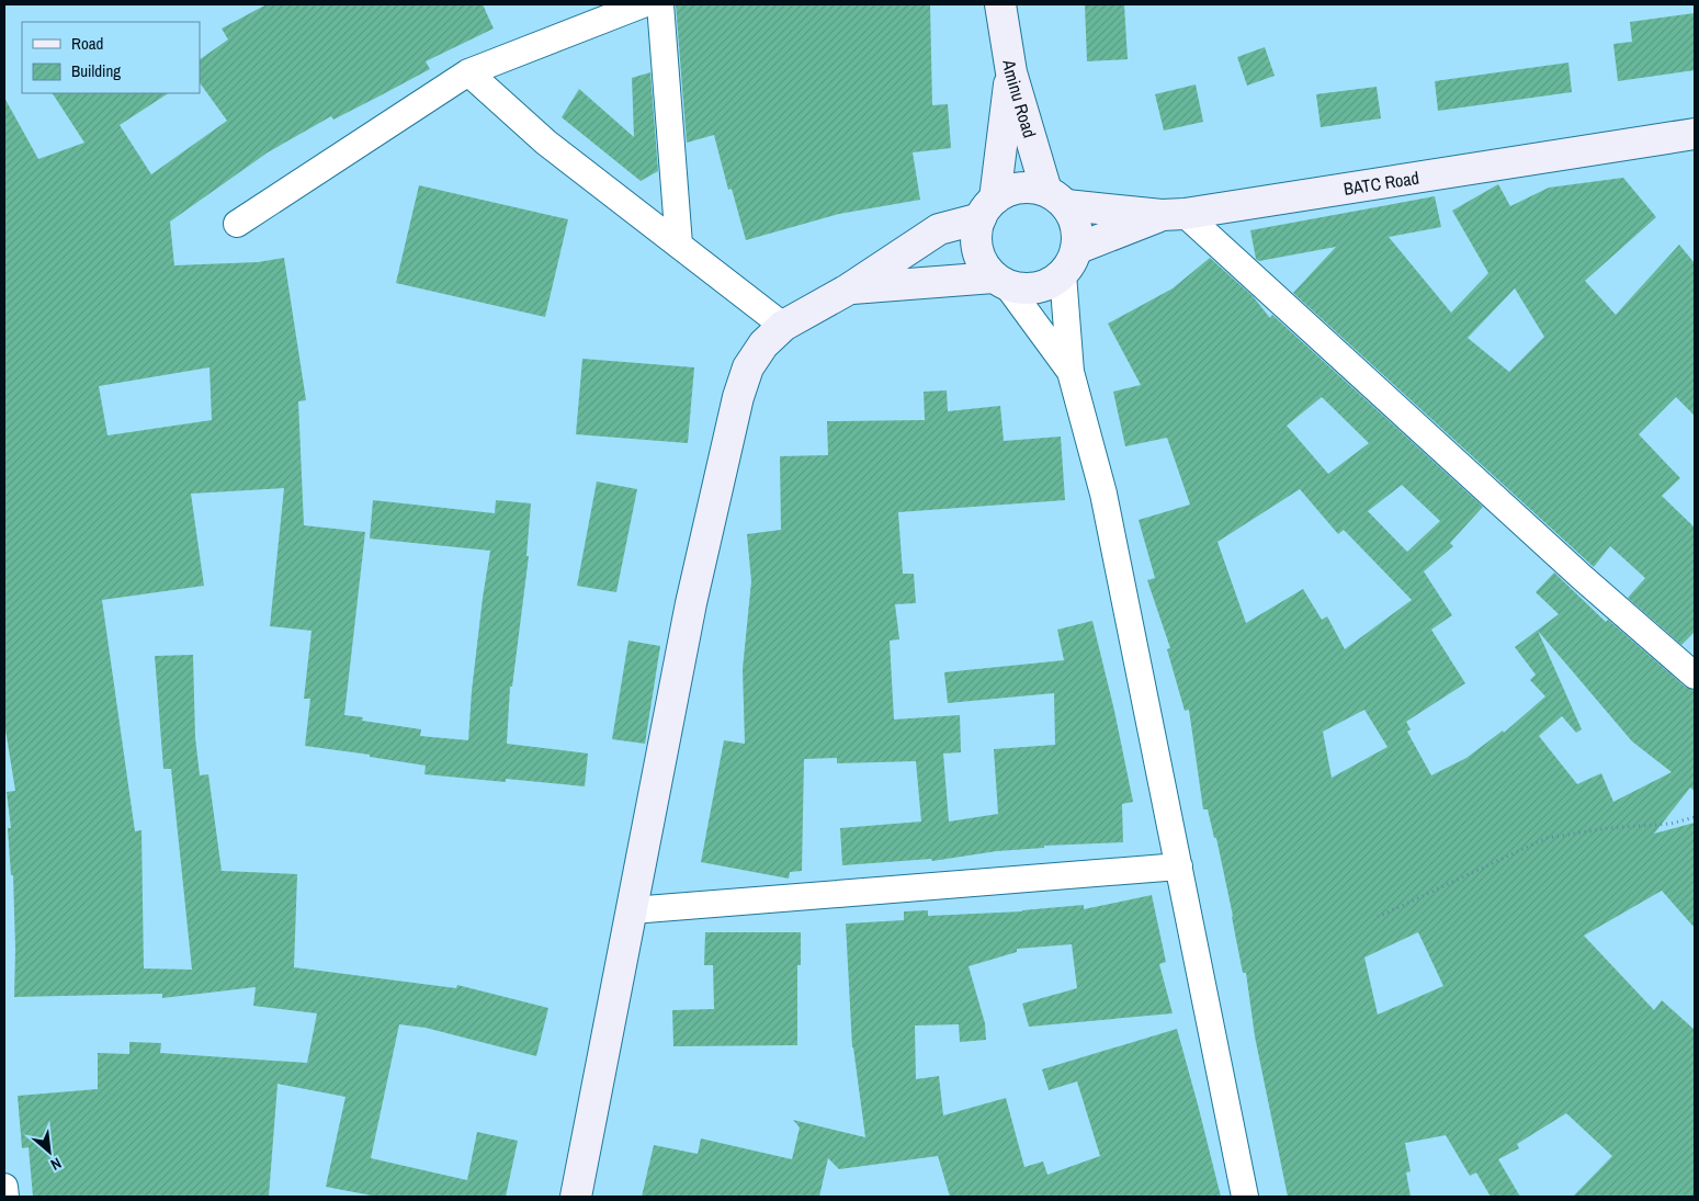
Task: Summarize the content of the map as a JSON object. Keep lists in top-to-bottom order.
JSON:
{
  "streets": {
    "street": ["Aminu Road", "BATC Road"]
  },
  "crossings": [
    ["Aminu Road", "BATC Road"]
  ],
  "legend": ["Road", "Building"],
  "north": "bottom right"
}
